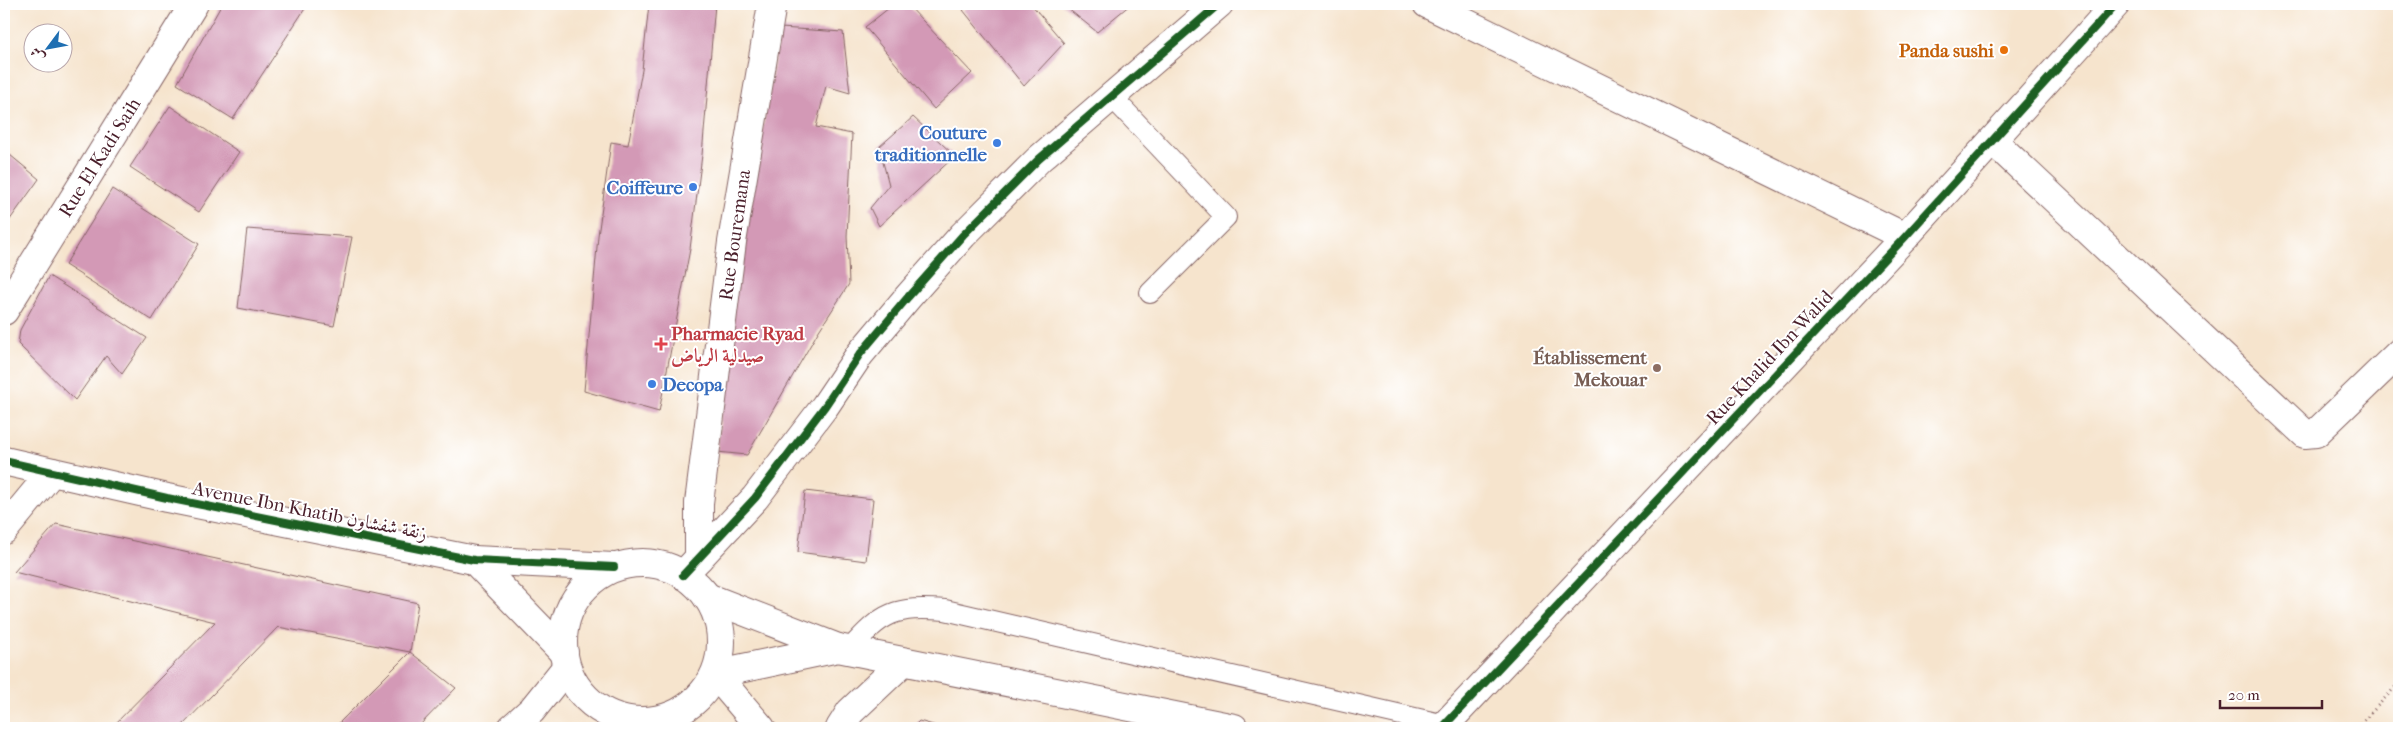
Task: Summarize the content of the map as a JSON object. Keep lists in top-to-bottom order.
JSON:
{
  "streets": {
    "street": [
      "Rue El Kadi Saih",
      "Rue Bouremana",
      "Rue Khalid Ibn Walid",
      "Avenue Ibn Khatib زنقة شفشاون"
    ]
  },
  "crossings": [
    ["Rue Bouremana", "Avenue Ibn Khatib زنقة شفشاون"]
  ],
  "places": {
    "other": [
      "Panda sushi",
      "Couture traditionnelle",
      "Coiffeure",
      "Établissement Mekouar",
      "Decopa"
    ],
    "health": ["Pharmacie Ryad صيدلية الرياض"]
  },
  "scale_bar": "20 m",
  "north": "bottom left"
}
